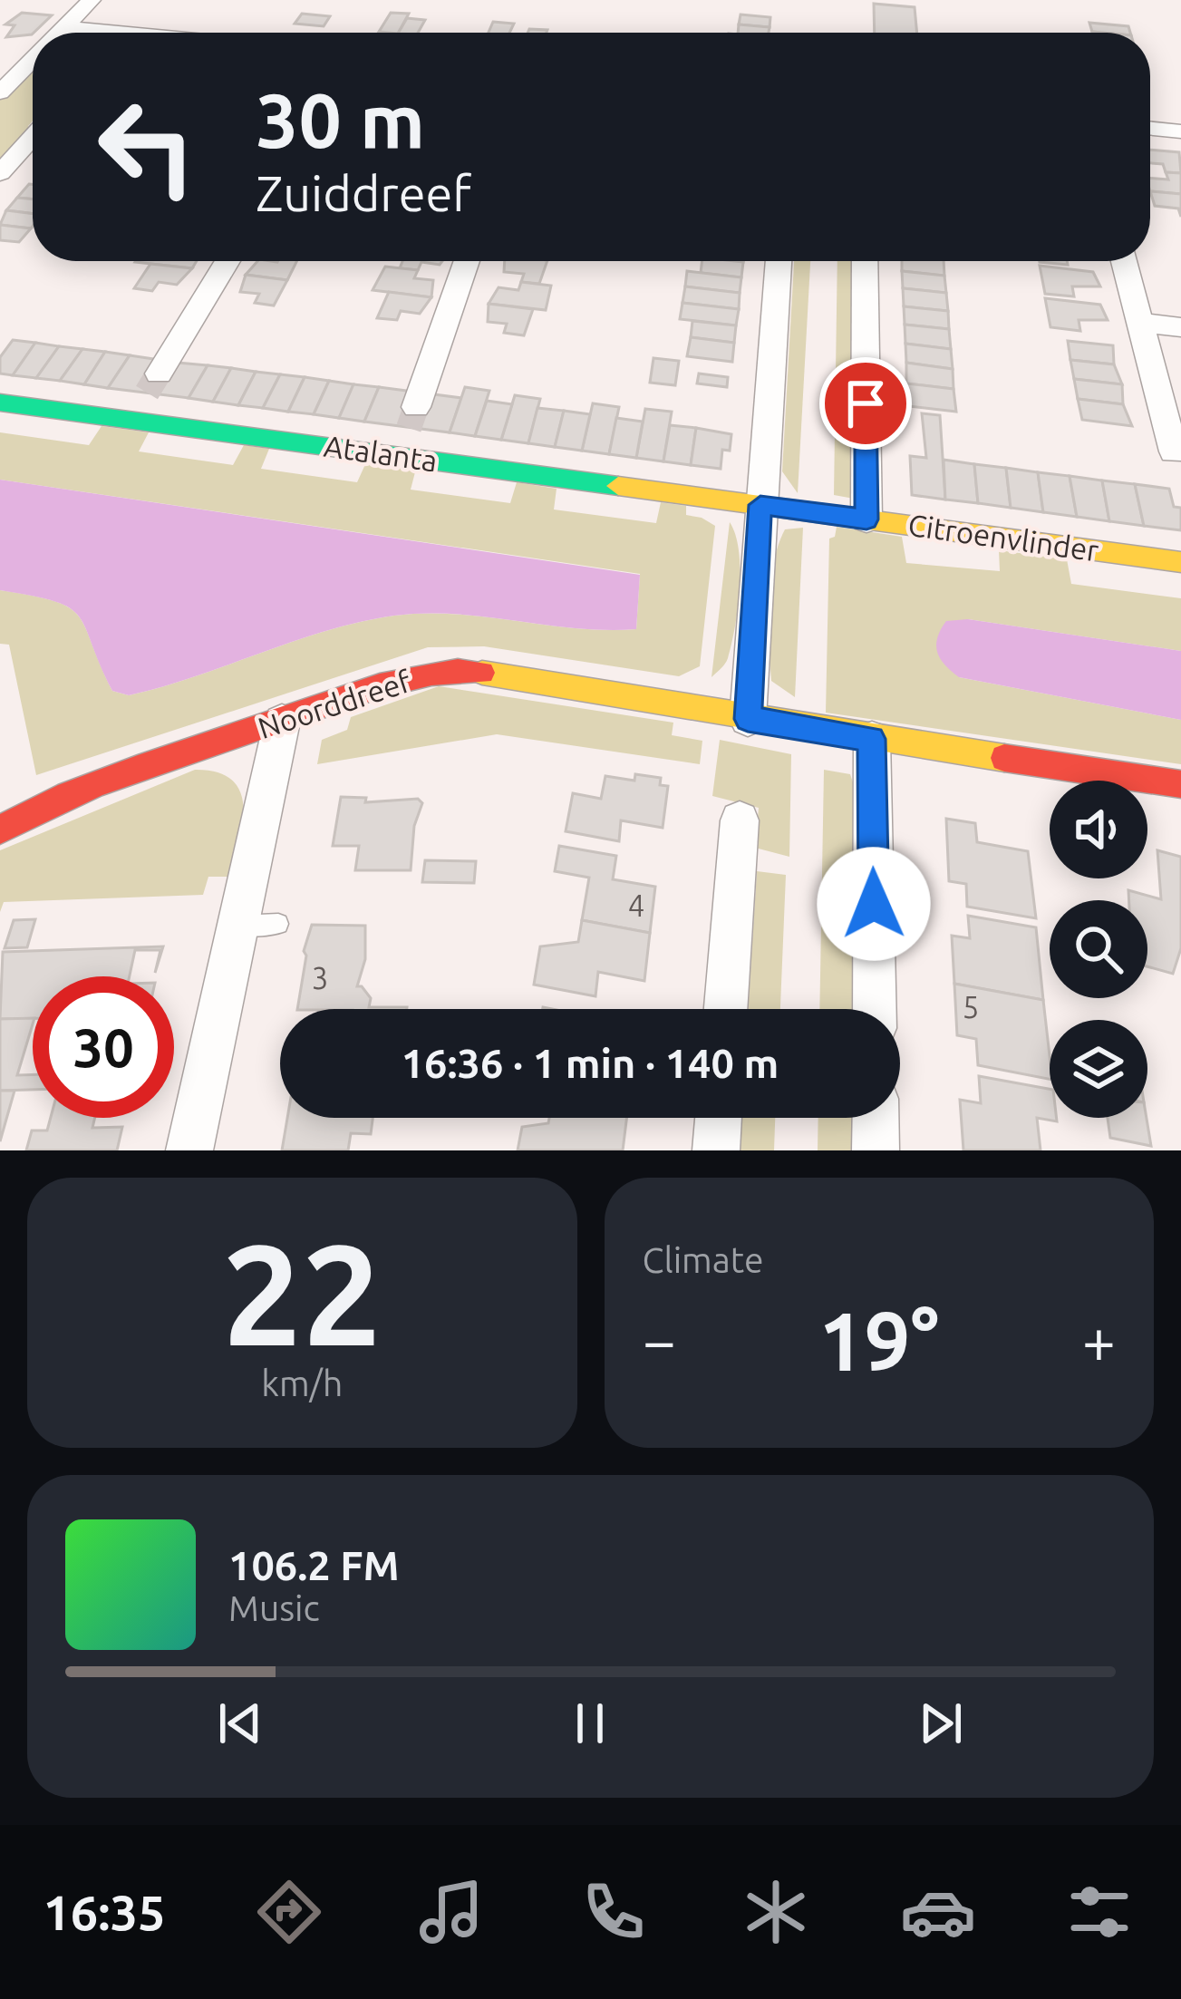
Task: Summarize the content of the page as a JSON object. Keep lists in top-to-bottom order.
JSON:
{
  "streets": {
    "street": ["Atalanta", "Citroenvlinder", "Noorddreef"]
  },
  "crossings": [
    ["Atalanta", "Citroenvlinder"]
  ],
  "house_numbers": ["4", "3", "5"],
  "page": {
    "turn": ["30 m", "Zuiddreef"],
    "limit": "30",
    "trip": "16:36 · 1 min · 140 m",
    "tile": [
      ["22", "km/h"],
      "Climate"
    ],
    "heat": ["−", "19°", "+"],
    "song": ["106.2 FM", "Music"],
    "tabs": "16:35"
  }
}
